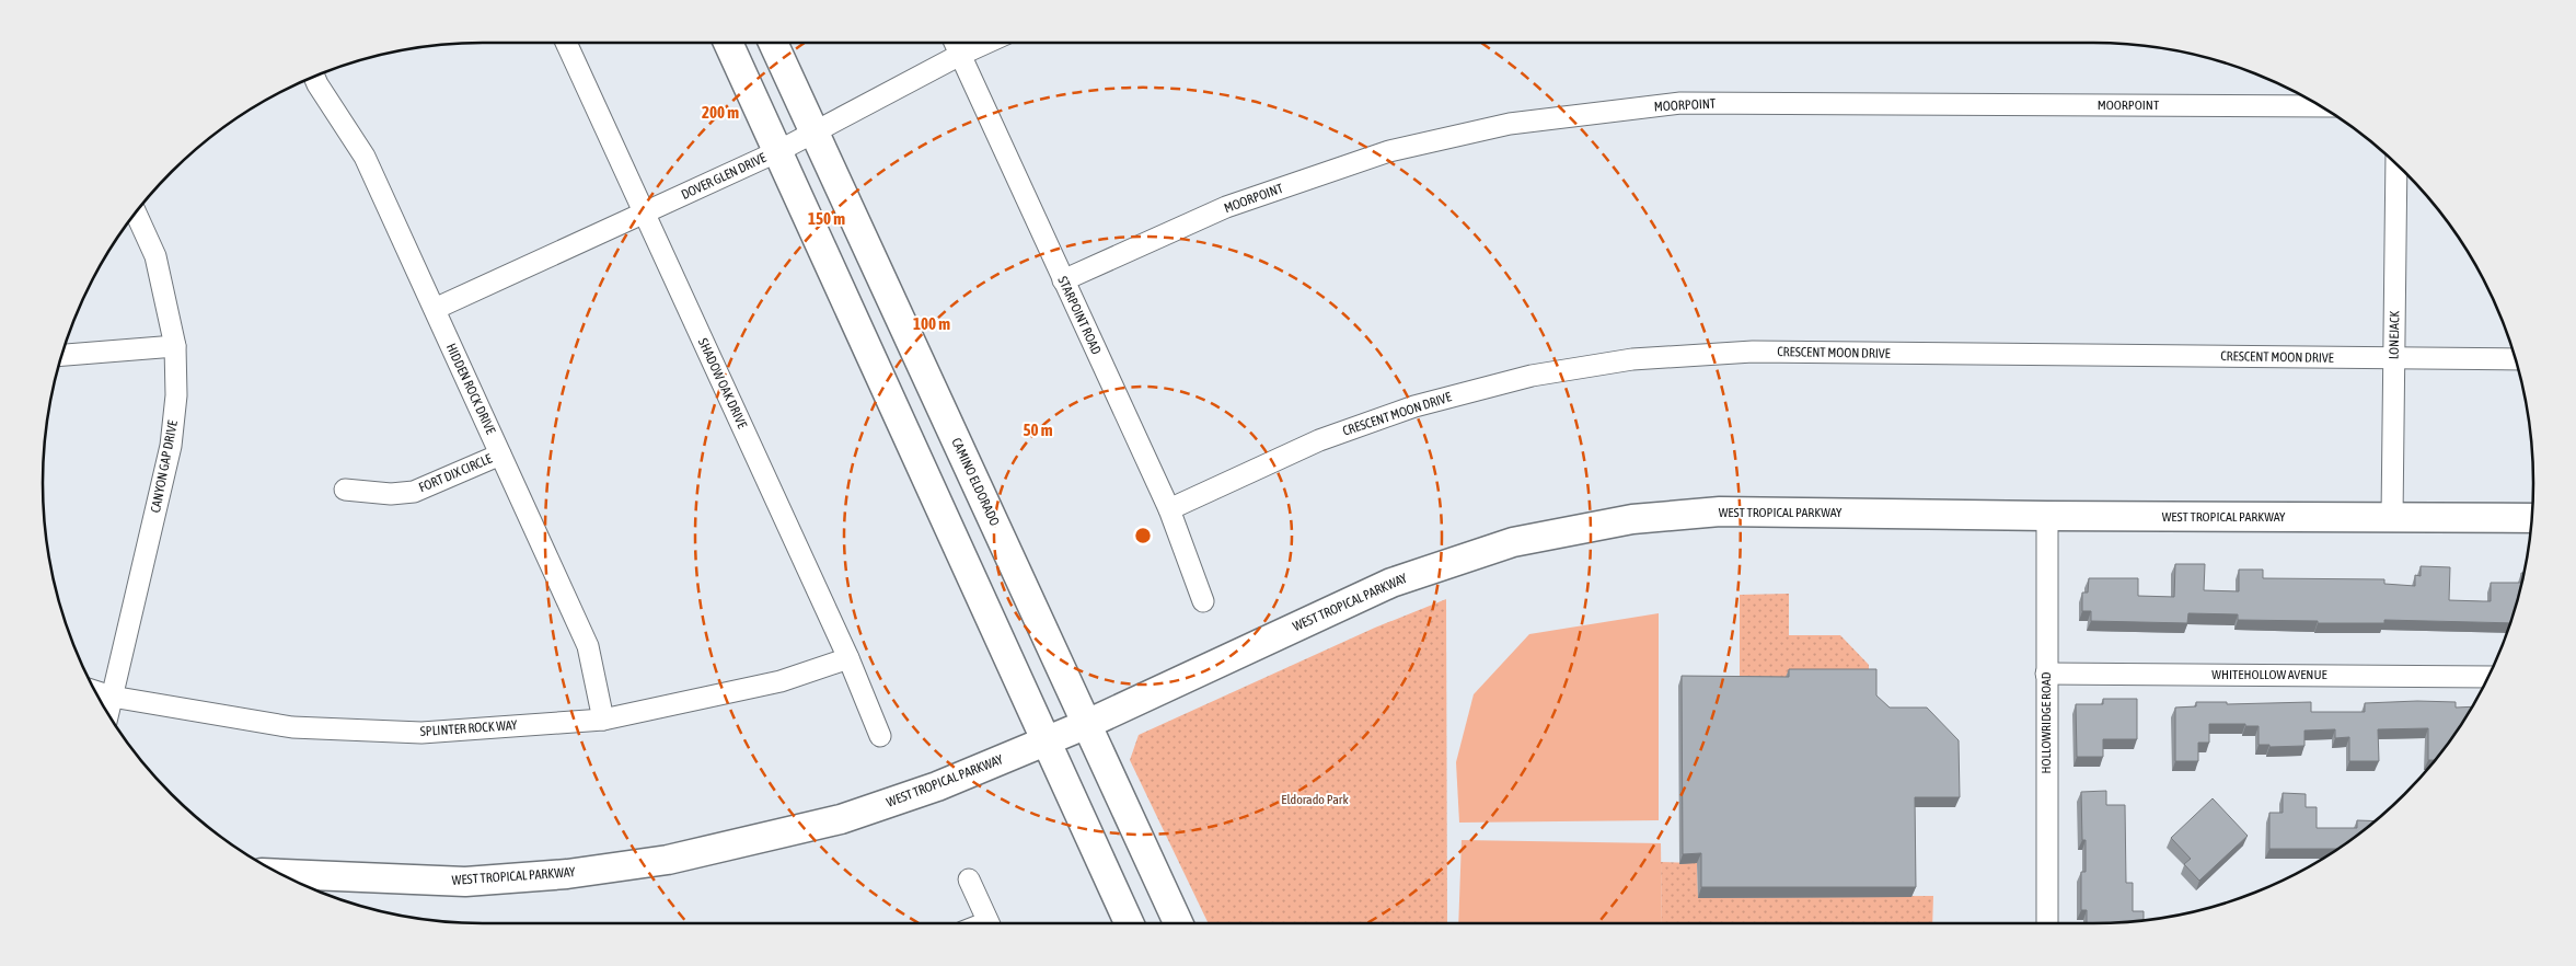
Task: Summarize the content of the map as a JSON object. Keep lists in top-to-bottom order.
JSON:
{
  "streets": {
    "main road": ["CAMINO ELDORADO", "WEST TROPICAL PARKWAY"],
    "street": [
      "MOORPOINT",
      "DOVER GLEN DRIVE",
      "STARPOINT ROAD",
      "LONEJACK",
      "CRESCENT MOON DRIVE",
      "SHADOW OAK DRIVE",
      "HIDDEN ROCK DRIVE",
      "CANYON GAP DRIVE",
      "FORT DIX CIRCLE",
      "WHITEHOLLOW AVENUE",
      "HOLLOWRIDGE ROAD",
      "SPLINTER ROCK WAY"
    ]
  },
  "crossings": [
    ["MOORPOINT", "STARPOINT ROAD"],
    ["DOVER GLEN DRIVE", "STARPOINT ROAD"],
    ["DOVER GLEN DRIVE", "SHADOW OAK DRIVE"],
    ["DOVER GLEN DRIVE", "HIDDEN ROCK DRIVE"],
    ["DOVER GLEN DRIVE", "CAMINO ELDORADO"],
    ["STARPOINT ROAD", "CRESCENT MOON DRIVE"],
    ["LONEJACK", "CRESCENT MOON DRIVE"],
    ["LONEJACK", "WEST TROPICAL PARKWAY"],
    ["SHADOW OAK DRIVE", "SPLINTER ROCK WAY"],
    ["HIDDEN ROCK DRIVE", "FORT DIX CIRCLE"],
    ["HIDDEN ROCK DRIVE", "SPLINTER ROCK WAY"],
    ["CANYON GAP DRIVE", "SPLINTER ROCK WAY"],
    ["CAMINO ELDORADO", "WEST TROPICAL PARKWAY"],
    ["WEST TROPICAL PARKWAY", "HOLLOWRIDGE ROAD"],
    ["WHITEHOLLOW AVENUE", "HOLLOWRIDGE ROAD"]
  ],
  "parks": ["Eldorado Park"],
  "rings": [
    "200 m",
    "150 m",
    "100 m",
    "50 m"
  ]
}
